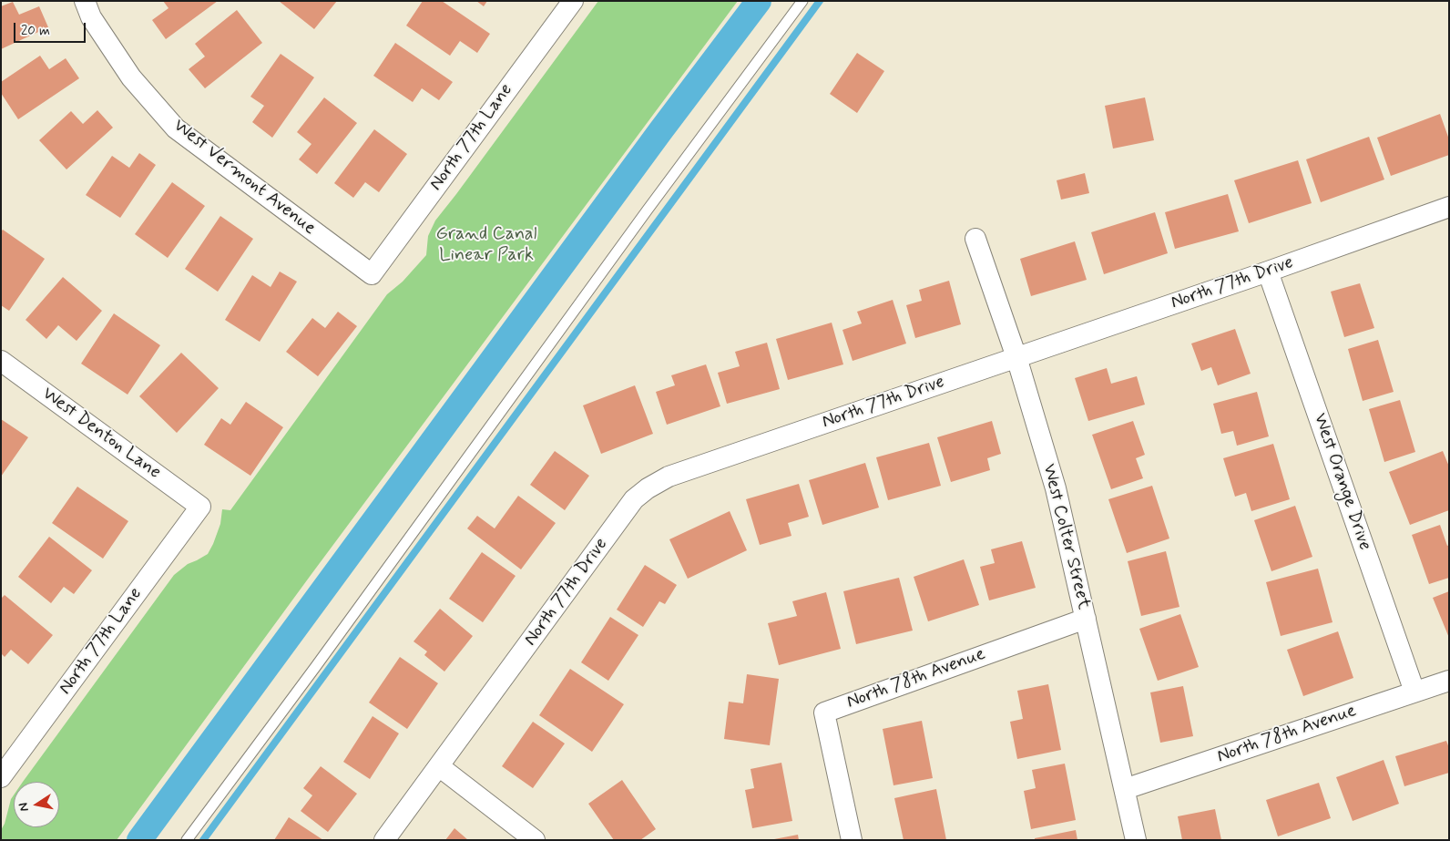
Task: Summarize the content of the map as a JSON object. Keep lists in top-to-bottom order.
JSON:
{
  "streets": {
    "street": [
      "North 77th Lane",
      "West Vermont Avenue",
      "North 77th Drive",
      "West Denton Lane",
      "West Orange Drive",
      "West Colter Street",
      "North 78th Avenue"
    ]
  },
  "crossings": [
    ["North 77th Lane", "West Vermont Avenue"],
    ["North 77th Lane", "West Denton Lane"],
    ["North 77th Drive", "West Orange Drive"],
    ["North 77th Drive", "West Colter Street"],
    ["West Orange Drive", "North 78th Avenue"],
    ["West Colter Street", "North 78th Avenue"]
  ],
  "parks": ["Grand Canal Linear Park"],
  "scale_bar": "20 m",
  "north": "left"
}
